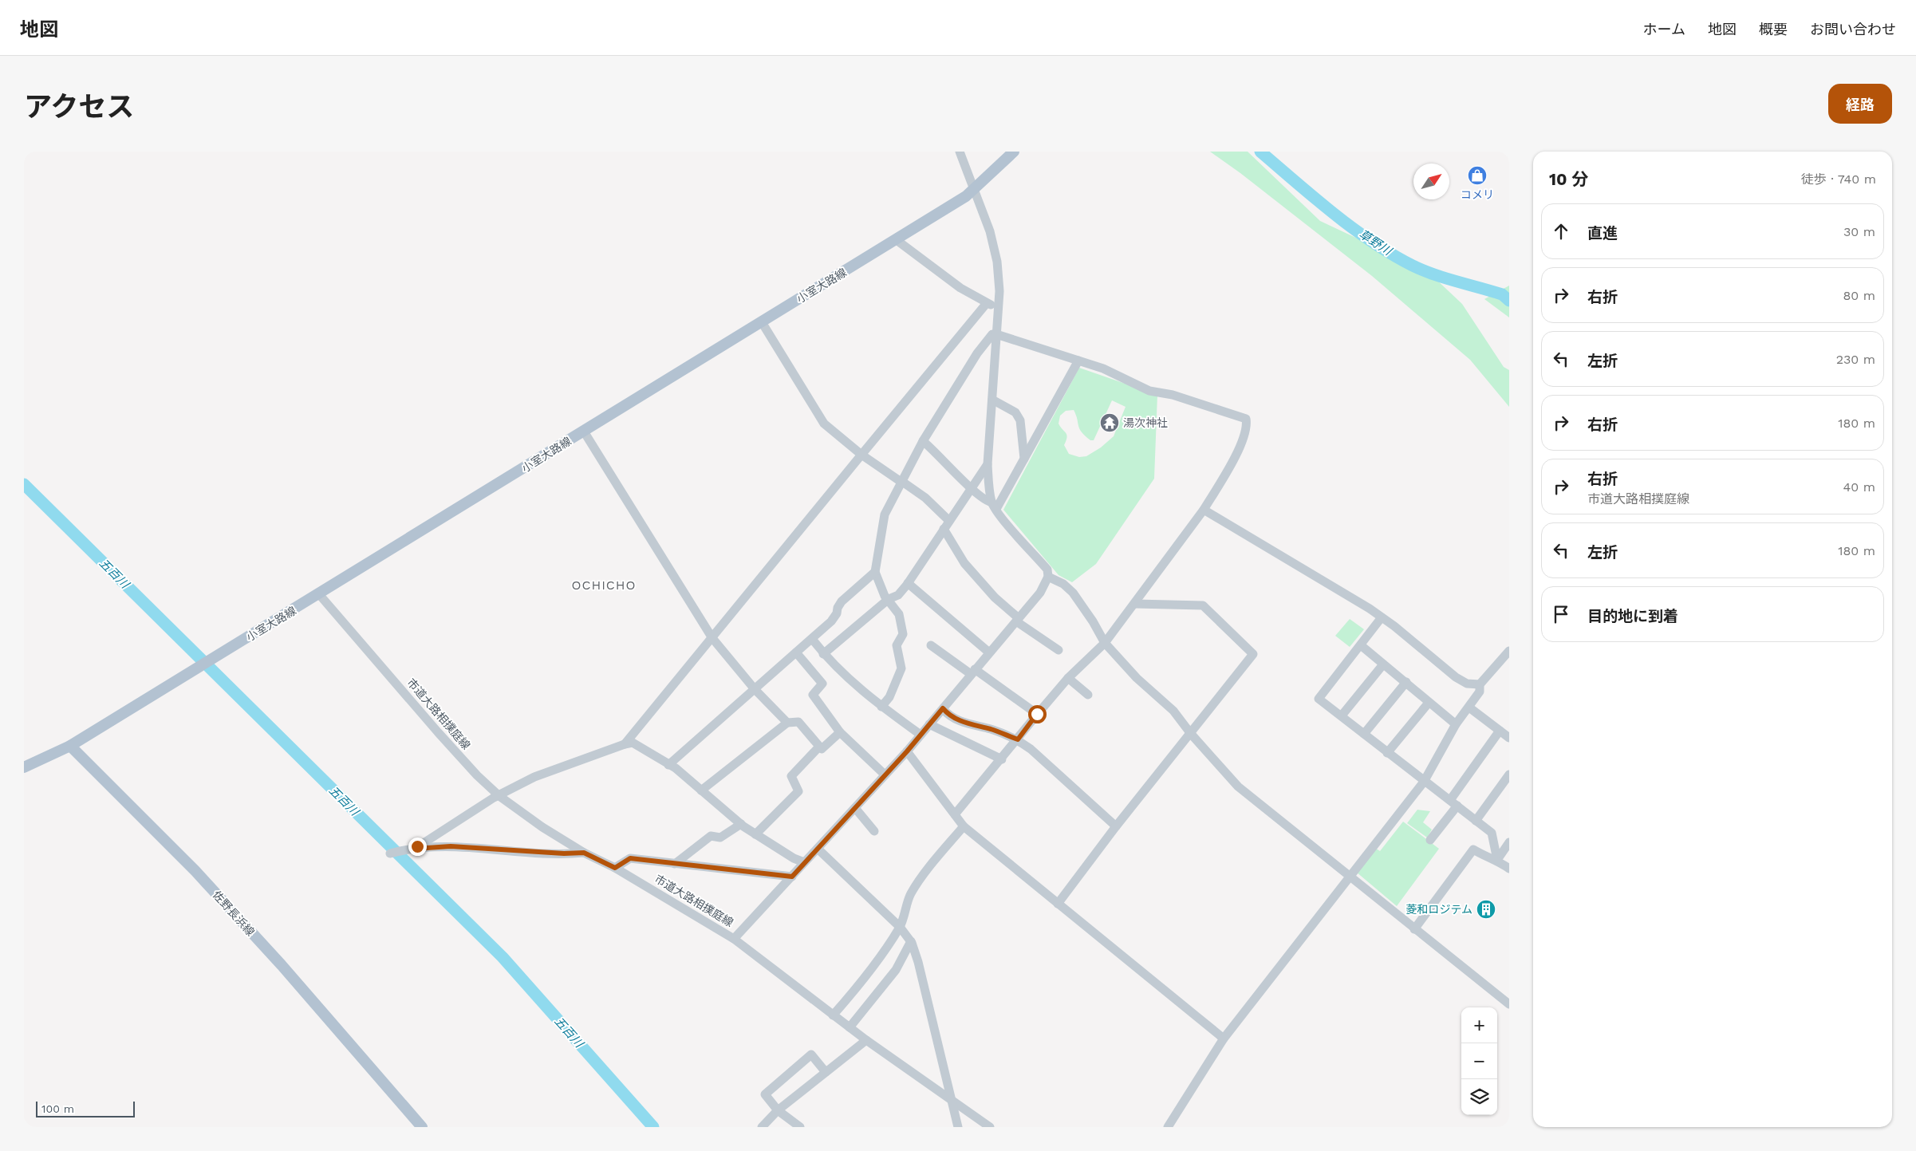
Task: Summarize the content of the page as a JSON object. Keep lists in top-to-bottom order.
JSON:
{
  "streets": {
    "main road": ["小室大路線", "佐野長浜線"],
    "street": ["市道大路相撲庭線"]
  },
  "crossings": [
    ["小室大路線", "市道大路相撲庭線"],
    ["小室大路線", "佐野長浜線"]
  ],
  "districts": ["OCHICHO"],
  "water": ["草野川", "五百川"],
  "places": {
    "shop": ["コメリ"],
    "temple": ["湯次神社"],
    "building": ["菱和ロジテム"]
  },
  "scale_bar": "100 m",
  "north": "top right",
  "page": {
    "header": "地図",
    "nav": [
      "ホーム",
      "地図",
      "概要",
      "お問い合わせ"
    ],
    "title": "アクセス",
    "buttons": "経路",
    "heading": ["10 分", "徒歩 · 740 m"],
    "list": [
      ["直進", "30 m"],
      ["右折", "80 m"],
      ["左折", "230 m"],
      ["右折", "180 m"],
      ["右折", "市道大路相撲庭線", "40 m"],
      ["左折", "180 m"],
      "目的地に到着"
    ],
    "map_buttons": ["+", "−"],
    "scale": "100 m"
  }
}
